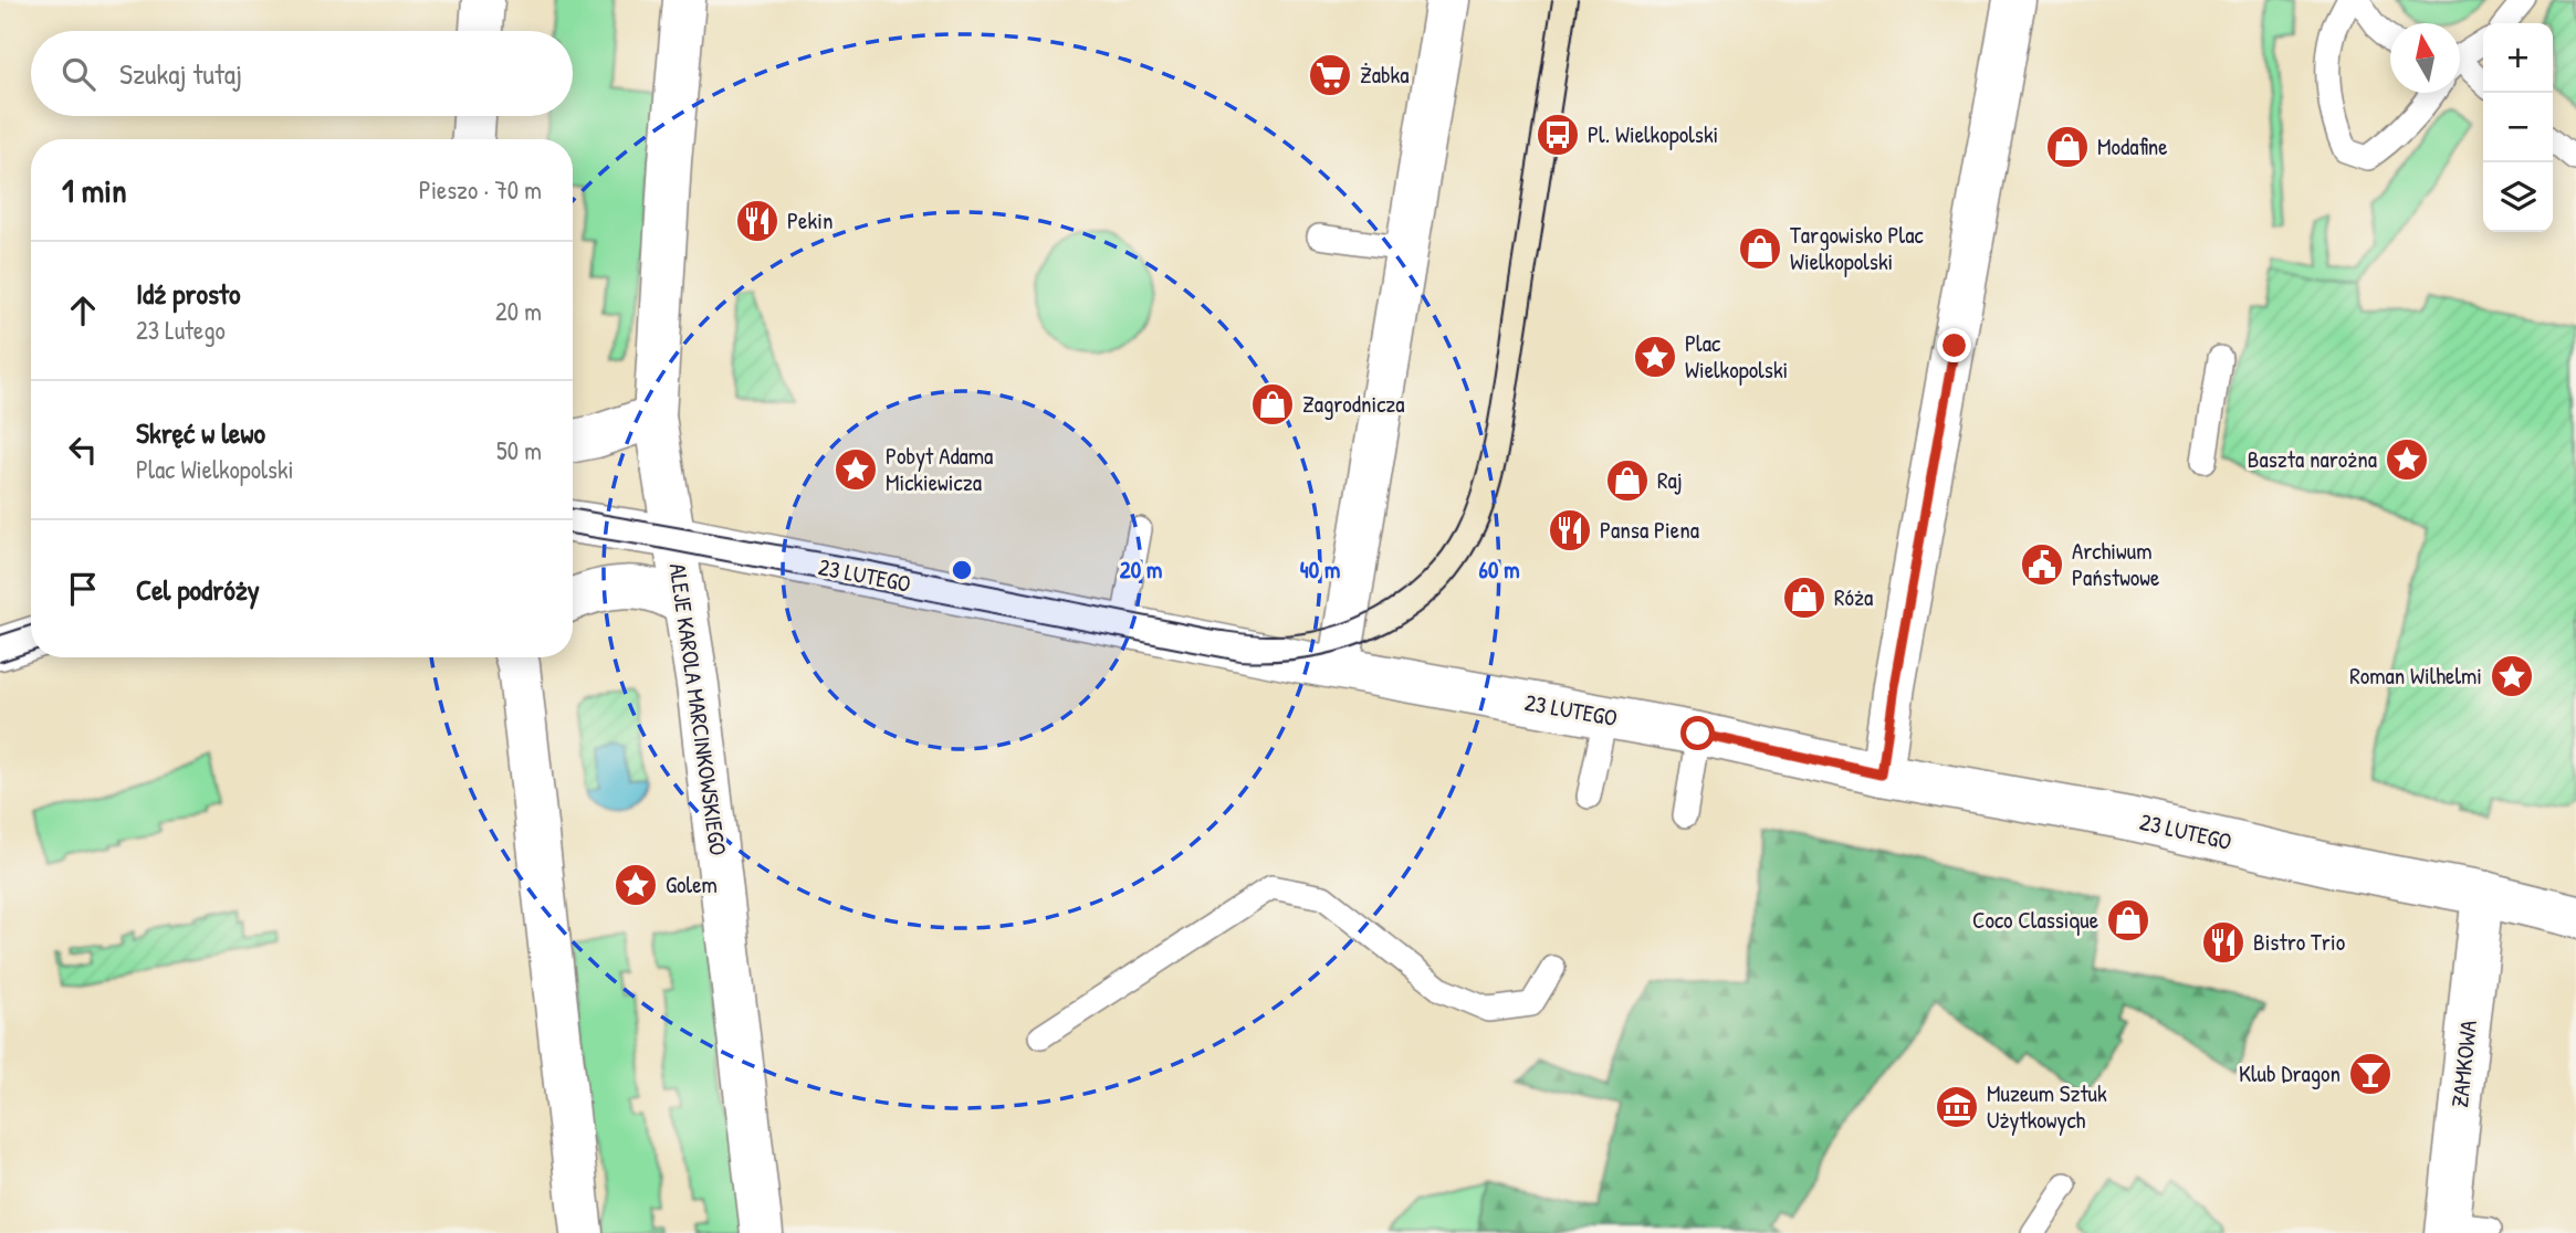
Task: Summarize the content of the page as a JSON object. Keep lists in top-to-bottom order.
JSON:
{
  "streets": {
    "street": ["23 LUTEGO", "ALEJE KAROLA MARCINKOWSKIEGO", "ZAMKOWA"]
  },
  "crossings": [
    ["23 LUTEGO", "ALEJE KAROLA MARCINKOWSKIEGO"],
    ["23 LUTEGO", "ZAMKOWA"]
  ],
  "places": {
    "supermarket": ["Żabka"],
    "bus stop": ["Pl. Wielkopolski"],
    "shop": [
      "Modafine",
      "Targowisko Plac Wielkopolski",
      "Zagrodnicza",
      "Raj",
      "Róża",
      "Coco Classique"
    ],
    "restaurant": ["Pekin", "Pansa Piena", "Bistro Trio"],
    "place": [
      "Plac Wielkopolski",
      "Baszta narożna",
      "Pobyt Adama Mickiewicza",
      "Roman Wilhelmi",
      "Golem"
    ],
    "public building": ["Archiwum Państwowe"],
    "bar": ["Klub Dragon"],
    "museum": ["Muzeum Sztuk Użytkowych"]
  },
  "north": "top",
  "page": {
    "map_buttons": ["+", "−"],
    "search": "Szukaj tutaj",
    "heading": ["1 min", "Pieszo · 70 m"],
    "list": [
      ["Idź prosto", "23 Lutego", "20 m"],
      ["Skręć w lewo", "Plac Wielkopolski", "50 m"],
      "Cel podróży"
    ]
  },
  "rings": ["20 m", "40 m", "60 m"]
}
